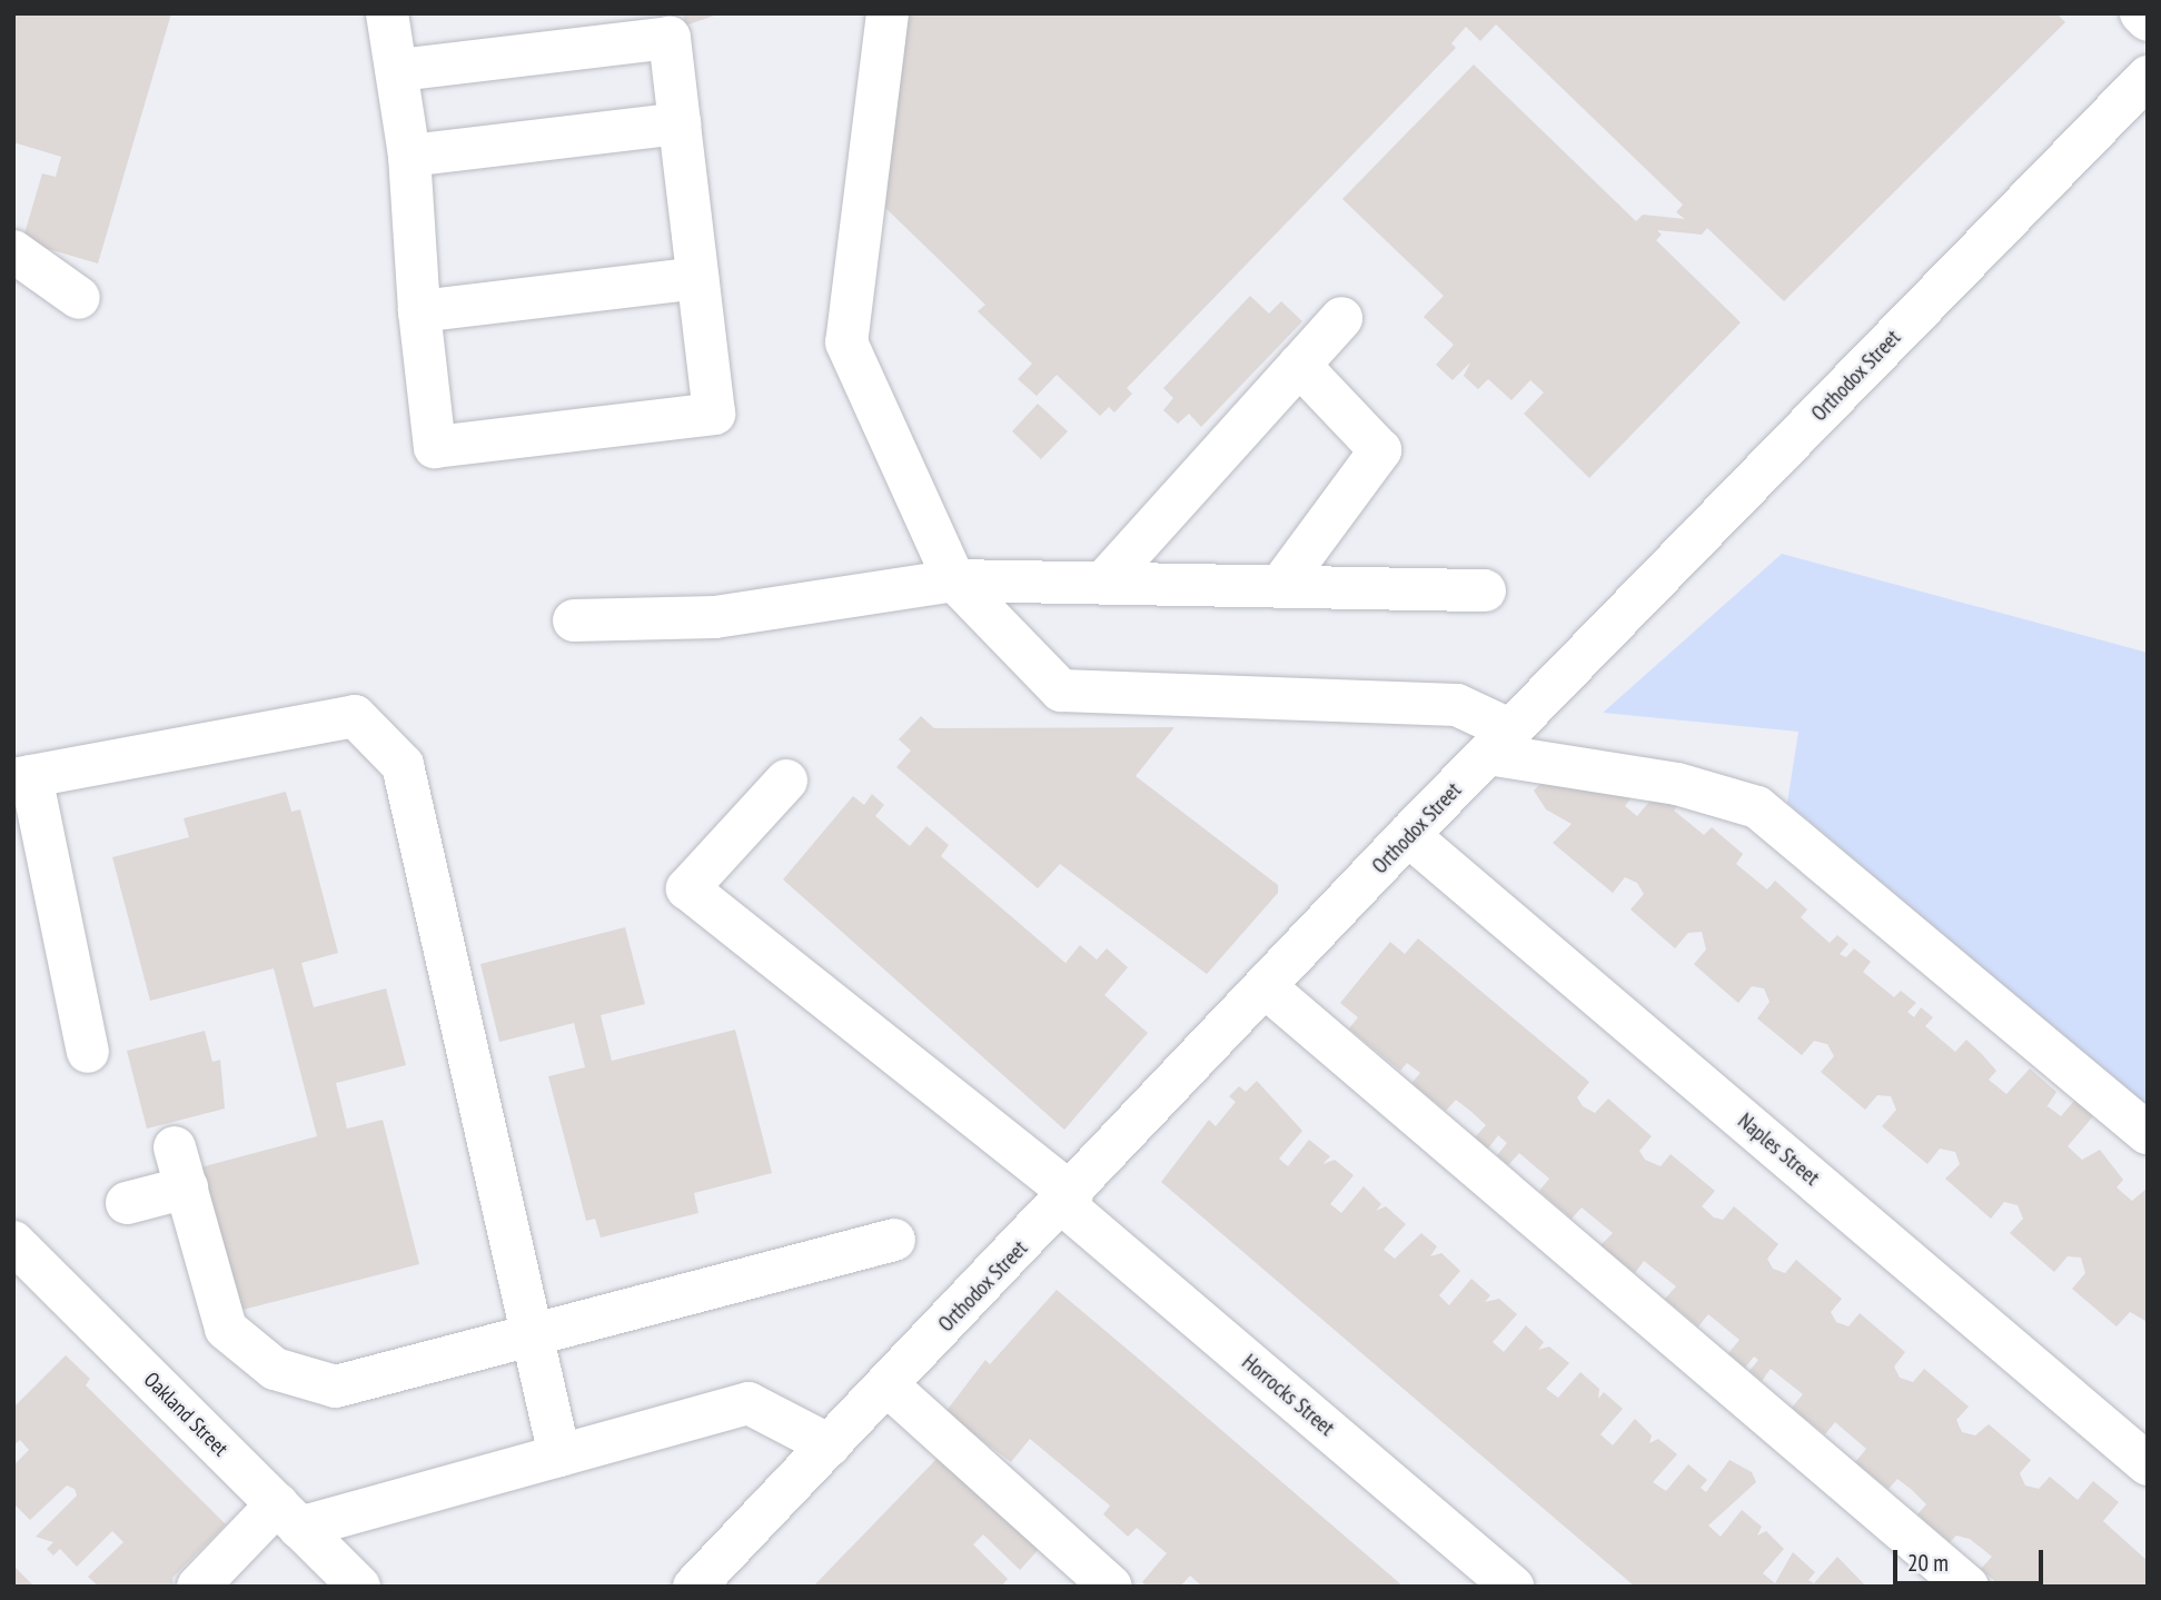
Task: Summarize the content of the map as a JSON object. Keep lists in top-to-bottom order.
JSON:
{
  "streets": {
    "street": [
      "Orthodox Street",
      "Naples Street",
      "Horrocks Street",
      "Oakland Street"
    ]
  },
  "crossings": [
    ["Orthodox Street", "Naples Street"],
    ["Orthodox Street", "Horrocks Street"]
  ],
  "scale_bar": "20 m"
}
